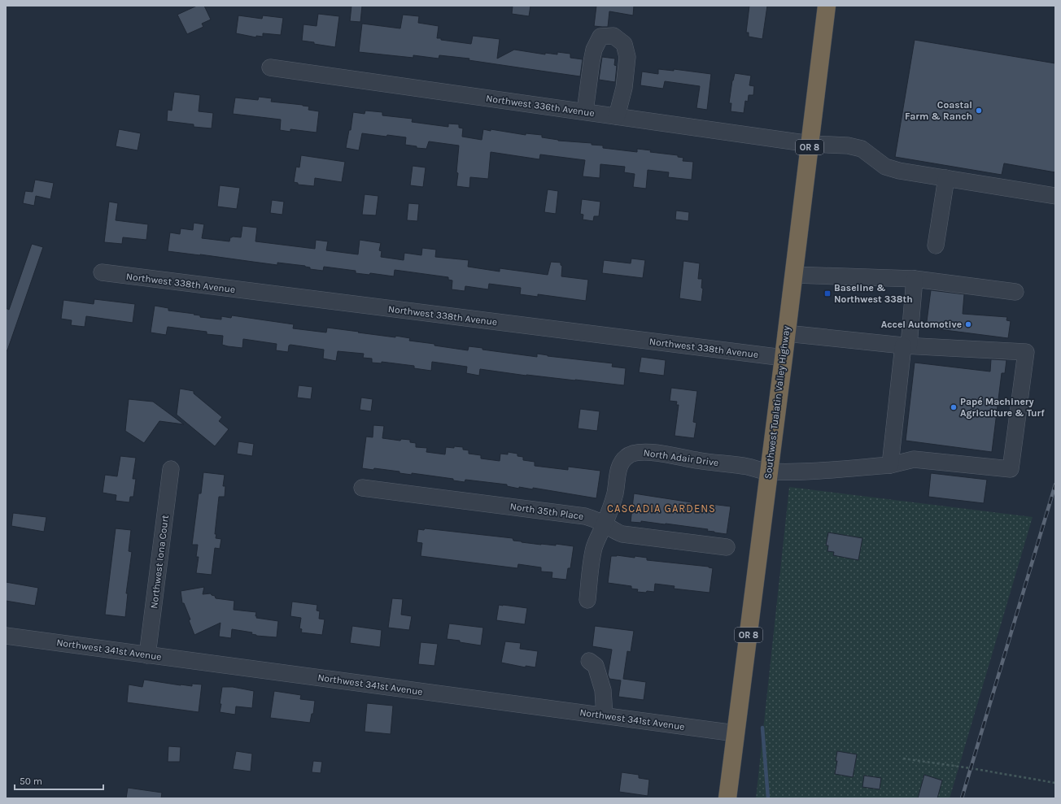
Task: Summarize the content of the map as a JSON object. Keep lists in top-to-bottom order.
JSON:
{
  "streets": {
    "highway": ["OR 8", "Southwest Tualatin Valley Highway"],
    "street": [
      "Northwest 336th Avenue",
      "Northwest 338th Avenue",
      "North Adair Drive",
      "North 35th Place",
      "Northwest Iona Court",
      "Northwest 341st Avenue"
    ]
  },
  "crossings": [
    ["Northwest 336th Avenue", "Southwest Tualatin Valley Highway"],
    ["Northwest 338th Avenue", "Southwest Tualatin Valley Highway"],
    ["Southwest Tualatin Valley Highway", "North Adair Drive"],
    ["Southwest Tualatin Valley Highway", "Northwest 341st Avenue"],
    ["North Adair Drive", "North 35th Place"],
    ["Northwest Iona Court", "Northwest 341st Avenue"]
  ],
  "districts": ["CASCADIA GARDENS"],
  "places": {
    "other": ["Coastal Farm & Ranch", "Accel Automotive", "Papé Machinery Agriculture & Turf"],
    "transit": ["Baseline & Northwest 338th"]
  },
  "scale_bar": "50 m"
}
